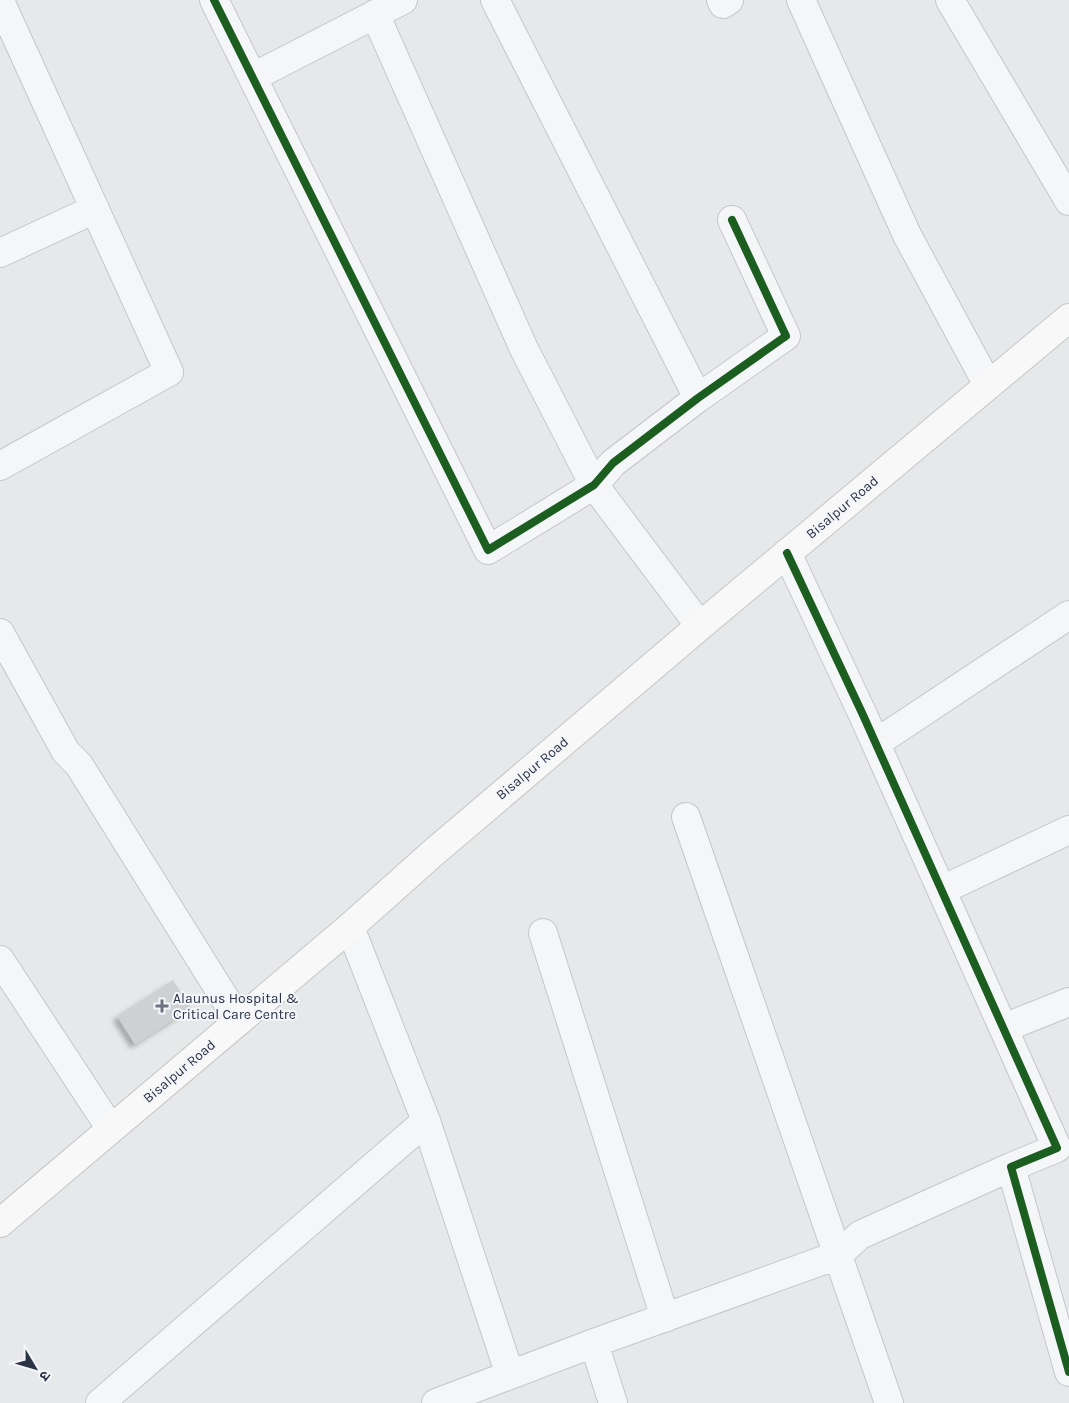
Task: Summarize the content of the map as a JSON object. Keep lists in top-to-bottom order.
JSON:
{
  "streets": {
    "main road": ["Bisalpur Road"]
  },
  "places": {
    "health": ["Alaunus Hospital & Critical Care Centre"]
  },
  "north": "bottom right"
}
